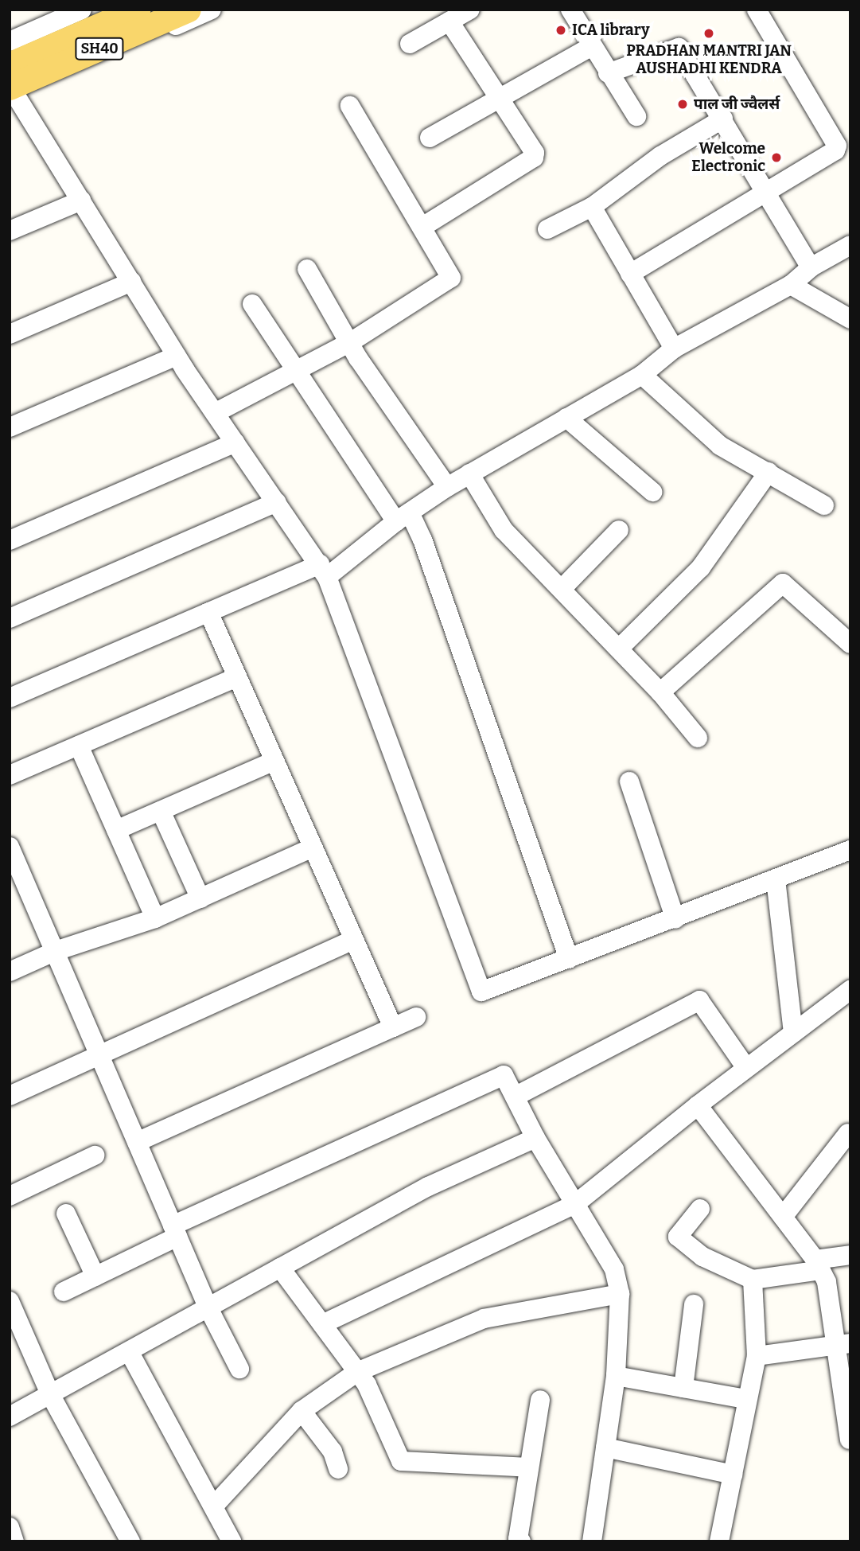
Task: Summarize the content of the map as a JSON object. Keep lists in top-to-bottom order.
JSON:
{
  "streets": {
    "main road": ["SH40"]
  },
  "places": [
    "ICA library",
    "PRADHAN MANTRI JAN AUSHADHI KENDRA",
    "पाल जी ज्वैलर्स",
    "Welcome Electronic"
  ]
}
